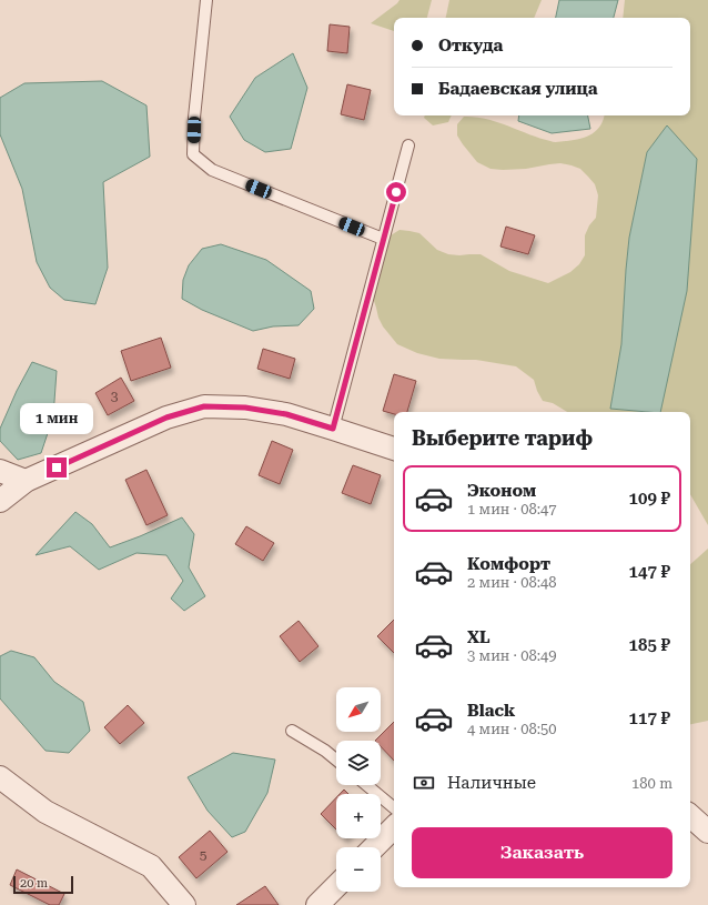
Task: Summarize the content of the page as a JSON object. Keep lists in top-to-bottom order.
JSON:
{
  "house_numbers": ["3", "5"],
  "scale_bar": "20 m",
  "north": "bottom left",
  "page": {
    "banner": ["Откуда", "Бадаевская улица"],
    "bubble": "1 мин",
    "heading": "Выберите тариф",
    "list": [
      {
        "name": "Эконом",
        "note": "1 мин · 08:47",
        "value": "109 ₽"
      },
      {
        "name": "Комфорт",
        "note": "2 мин · 08:48",
        "value": "147 ₽"
      },
      {
        "name": "XL",
        "note": "3 мин · 08:49",
        "value": "185 ₽"
      },
      {
        "name": "Black",
        "note": "4 мин · 08:50",
        "value": "117 ₽"
      }
    ],
    "map_buttons": ["+", "−"],
    "pay": ["Наличные", "180 m"],
    "buttons": "Заказать",
    "scale": "20 m"
  }
}
